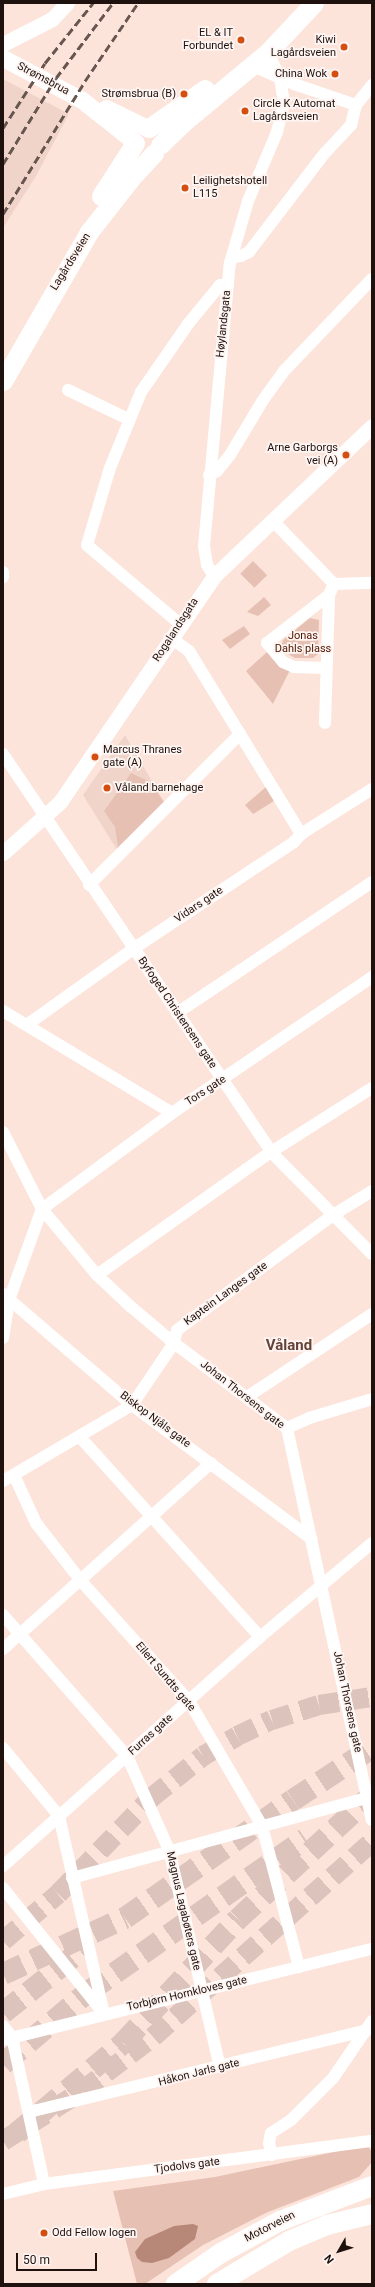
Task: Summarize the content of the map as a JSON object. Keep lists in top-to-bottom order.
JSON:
{
  "streets": {
    "highway": ["Motorveien"],
    "main road": ["Strømsbrua", "Lagårdsveien"],
    "street": [
      "Høylandsgata",
      "Rogalandsgata",
      "Vidars gate",
      "Byfoged Christensens gate",
      "Tors gate",
      "Kaptein Langes gate",
      "Johan Thorsens gate",
      "Biskop Njåls gate",
      "Eilert Sundts gate",
      "Furras gate",
      "Magnus Lagabøters gate",
      "Torbjørn Hornkloves gate",
      "Håkon Jarls gate",
      "Tjodolvs gate"
    ]
  },
  "crossings": [
    ["Strømsbrua", "Lagårdsveien"],
    ["Lagårdsveien", "Høylandsgata"],
    ["Høylandsgata", "Rogalandsgata"],
    ["Rogalandsgata", "Byfoged Christensens gate"],
    ["Vidars gate", "Byfoged Christensens gate"],
    ["Byfoged Christensens gate", "Tors gate"],
    ["Byfoged Christensens gate", "Kaptein Langes gate"],
    ["Tors gate", "Johan Thorsens gate"],
    ["Kaptein Langes gate", "Johan Thorsens gate"],
    ["Kaptein Langes gate", "Biskop Njåls gate"],
    ["Kaptein Langes gate", "Eilert Sundts gate"],
    ["Johan Thorsens gate", "Biskop Njåls gate"],
    ["Johan Thorsens gate", "Furras gate"],
    ["Eilert Sundts gate", "Furras gate"],
    ["Eilert Sundts gate", "Torbjørn Hornkloves gate"],
    ["Furras gate", "Magnus Lagabøters gate"],
    ["Magnus Lagabøters gate", "Torbjørn Hornkloves gate"],
    ["Magnus Lagabøters gate", "Håkon Jarls gate"]
  ],
  "districts": ["Våland"],
  "parks": ["Jonas Dahls plass"],
  "places": [
    "EL & IT Forbundet",
    "Kiwi Lagårdsveien",
    "China Wok",
    "Strømsbrua (B)",
    "Circle K Automat Lagårdsveien",
    "Leilighetshotell L115",
    "Arne Garborgs vei (A)",
    "Marcus Thranes gate (A)",
    "Våland barnehage",
    "Odd Fellow logen"
  ],
  "scale_bar": "50 m",
  "north": "bottom left"
}
